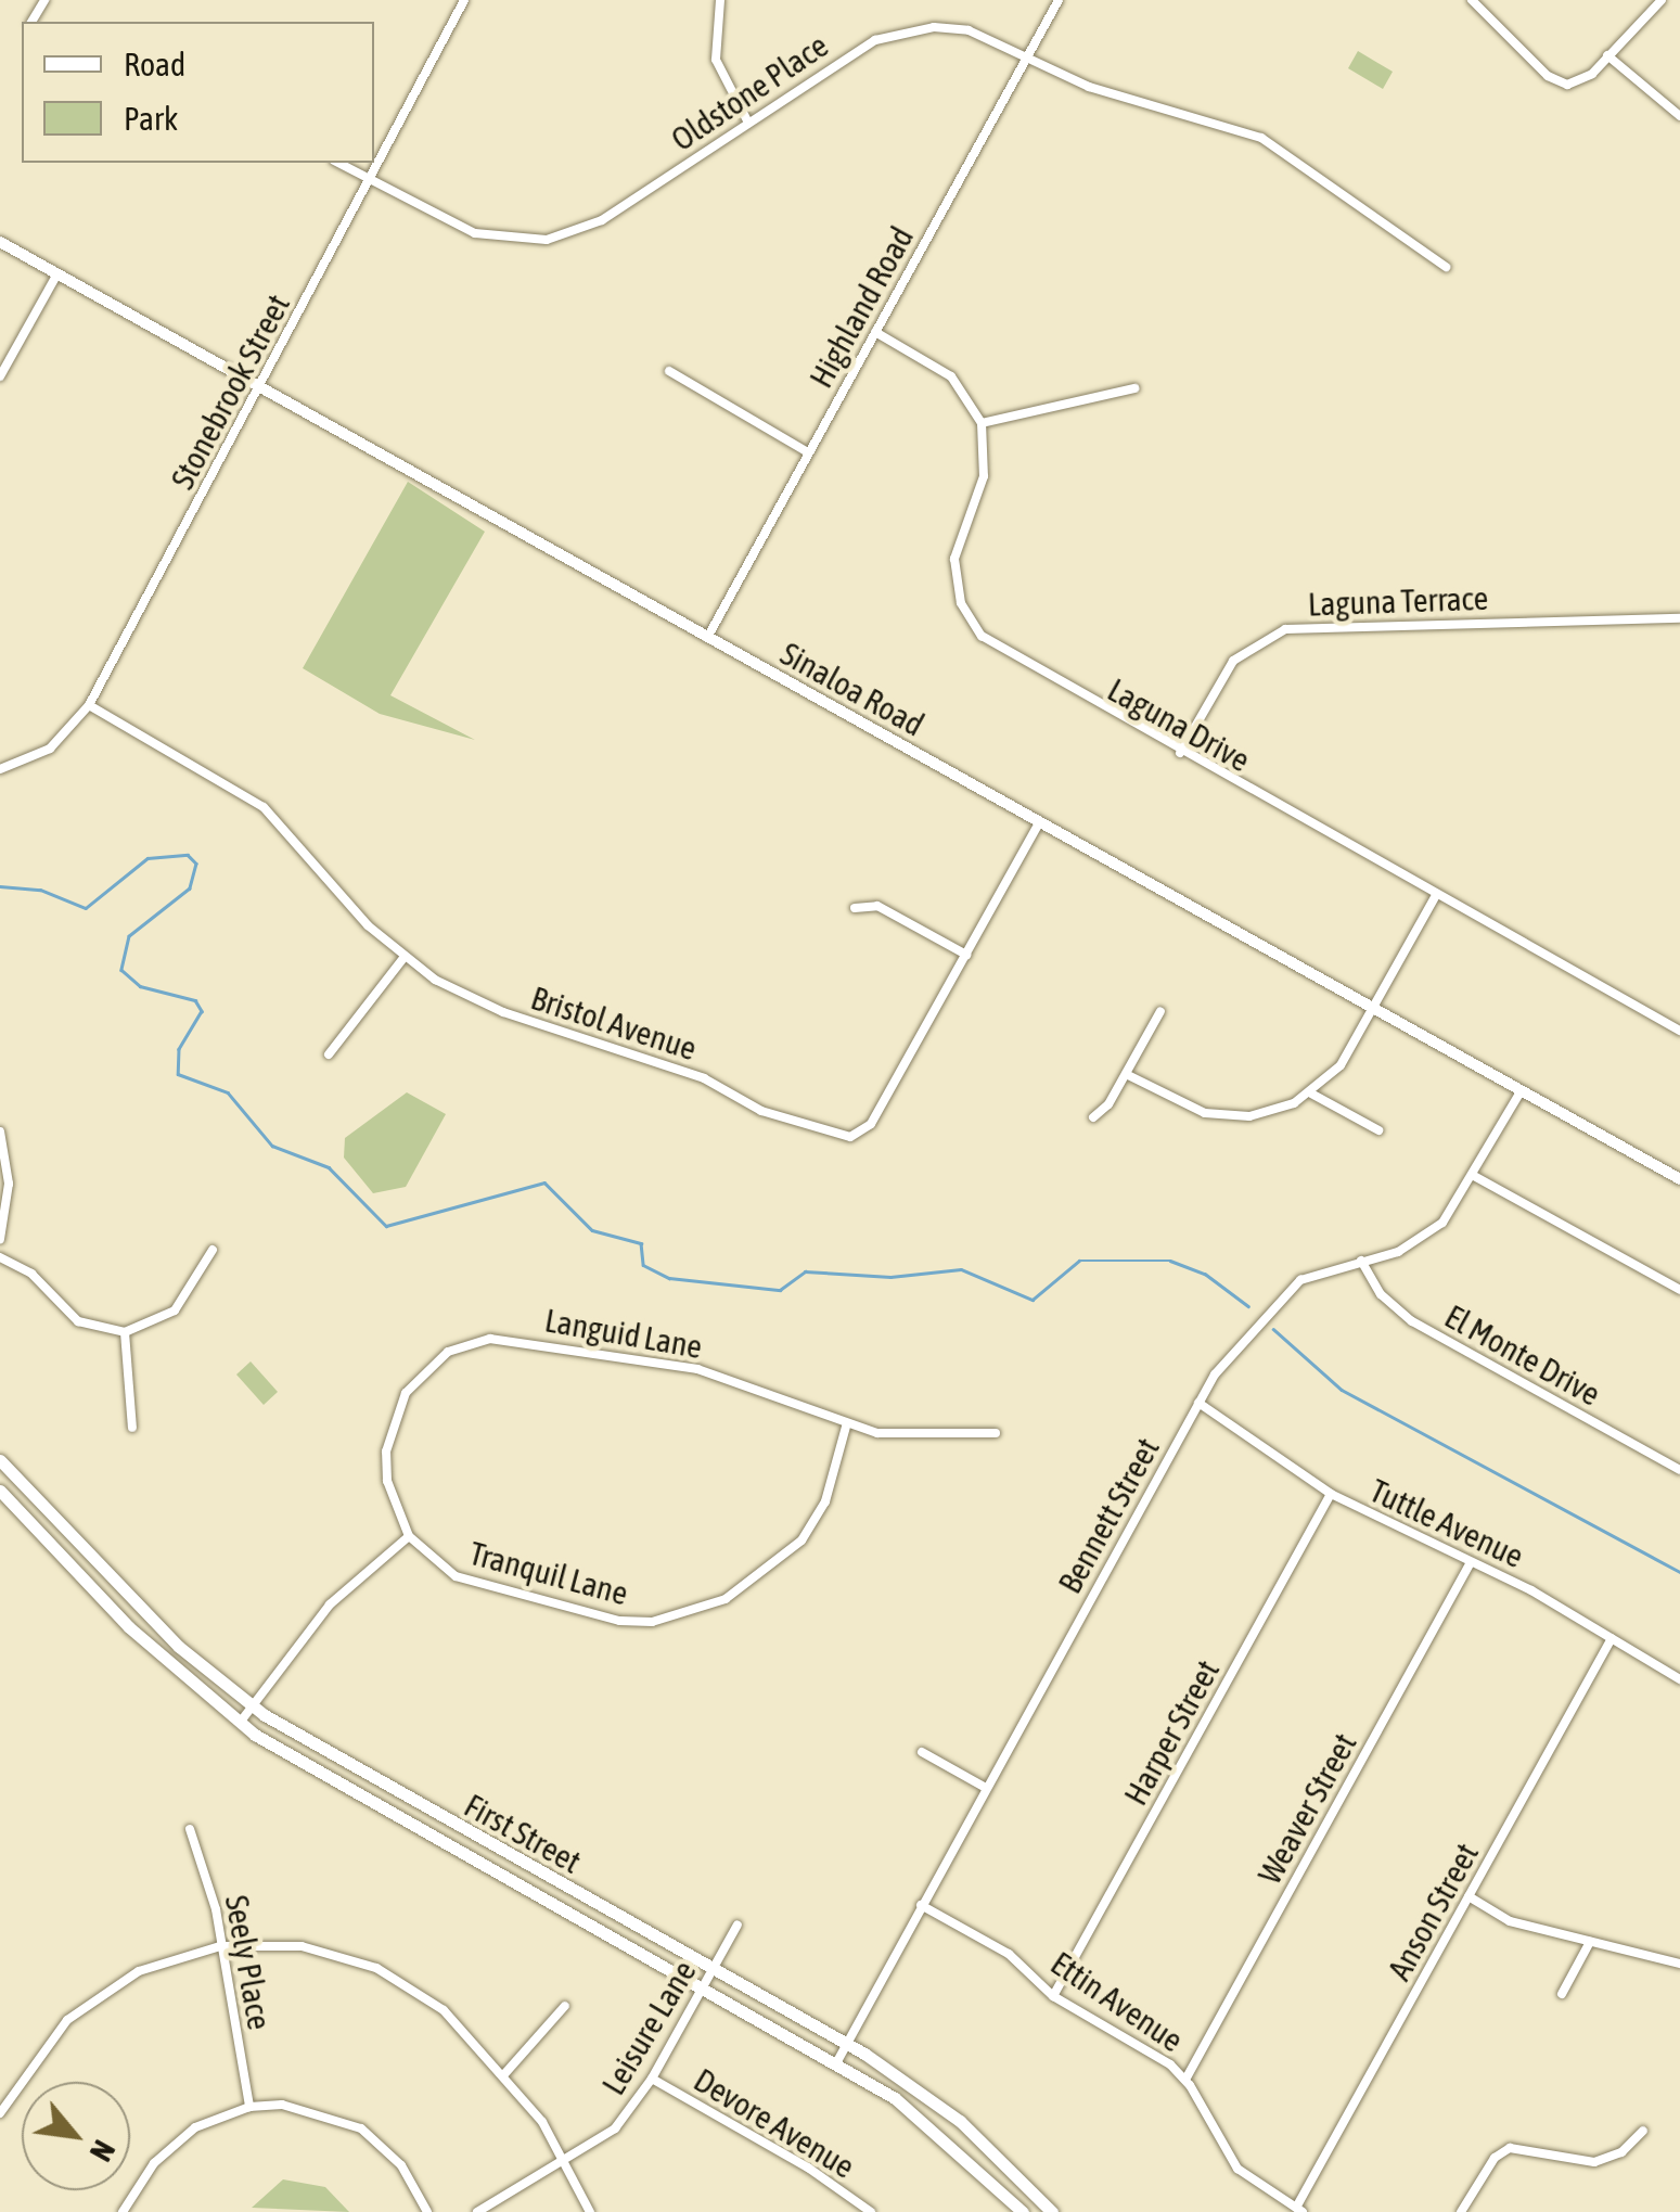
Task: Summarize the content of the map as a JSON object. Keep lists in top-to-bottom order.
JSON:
{
  "streets": {
    "main road": ["First Street"],
    "street": [
      "Oldstone Place",
      "Highland Road",
      "Stonebrook Street",
      "Laguna Terrace",
      "Sinaloa Road",
      "Laguna Drive",
      "Bristol Avenue",
      "Languid Lane",
      "El Monte Drive",
      "Bennett Street",
      "Tuttle Avenue",
      "Tranquil Lane",
      "Harper Street",
      "Weaver Street",
      "Anson Street",
      "Seely Place",
      "Ettin Avenue",
      "Leisure Lane",
      "Devore Avenue"
    ]
  },
  "crossings": [
    ["Oldstone Place", "Highland Road"],
    ["Oldstone Place", "Stonebrook Street"],
    ["Highland Road", "Sinaloa Road"],
    ["Stonebrook Street", "Sinaloa Road"],
    ["Stonebrook Street", "Bristol Avenue"],
    ["Laguna Terrace", "Laguna Drive"],
    ["Sinaloa Road", "Bristol Avenue"],
    ["Sinaloa Road", "Bennett Street"],
    ["Languid Lane", "Tranquil Lane"],
    ["El Monte Drive", "Bennett Street"],
    ["Bennett Street", "Tuttle Avenue"],
    ["Bennett Street", "First Street"],
    ["Bennett Street", "Ettin Avenue"],
    ["Tuttle Avenue", "Harper Street"],
    ["Tuttle Avenue", "Weaver Street"],
    ["Tuttle Avenue", "Anson Street"],
    ["Harper Street", "Ettin Avenue"],
    ["Weaver Street", "Ettin Avenue"],
    ["First Street", "Leisure Lane"],
    ["Anson Street", "Ettin Avenue"],
    ["Leisure Lane", "Devore Avenue"]
  ],
  "legend": ["Road", "Park"],
  "north": "bottom right"
}
